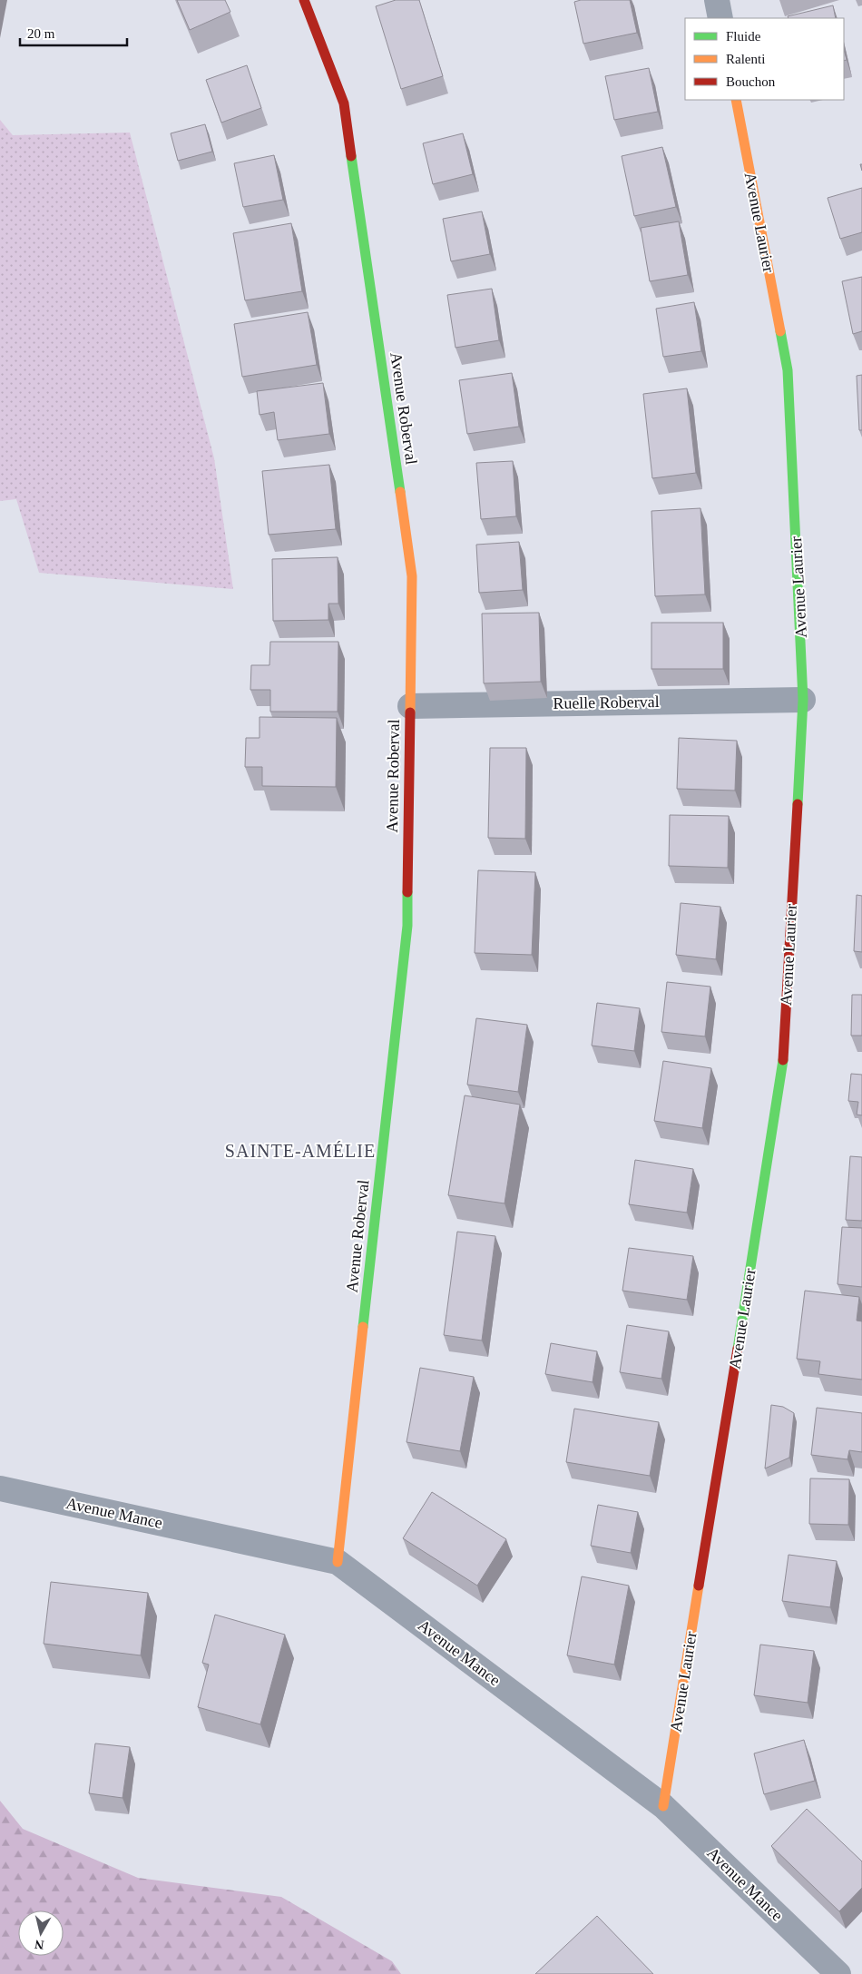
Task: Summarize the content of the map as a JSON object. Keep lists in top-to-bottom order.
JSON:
{
  "streets": {
    "street": [
      "Avenue Laurier",
      "Avenue Roberval",
      "Ruelle Roberval",
      "Avenue Mance"
    ]
  },
  "crossings": [
    ["Avenue Laurier", "Ruelle Roberval"],
    ["Avenue Laurier", "Avenue Mance"],
    ["Avenue Roberval", "Ruelle Roberval"],
    ["Avenue Roberval", "Avenue Mance"]
  ],
  "districts": ["SAINTE-AMÉLIE"],
  "legend": ["Fluide", "Ralenti", "Bouchon"],
  "scale_bar": "20 m",
  "north": "bottom"
}
